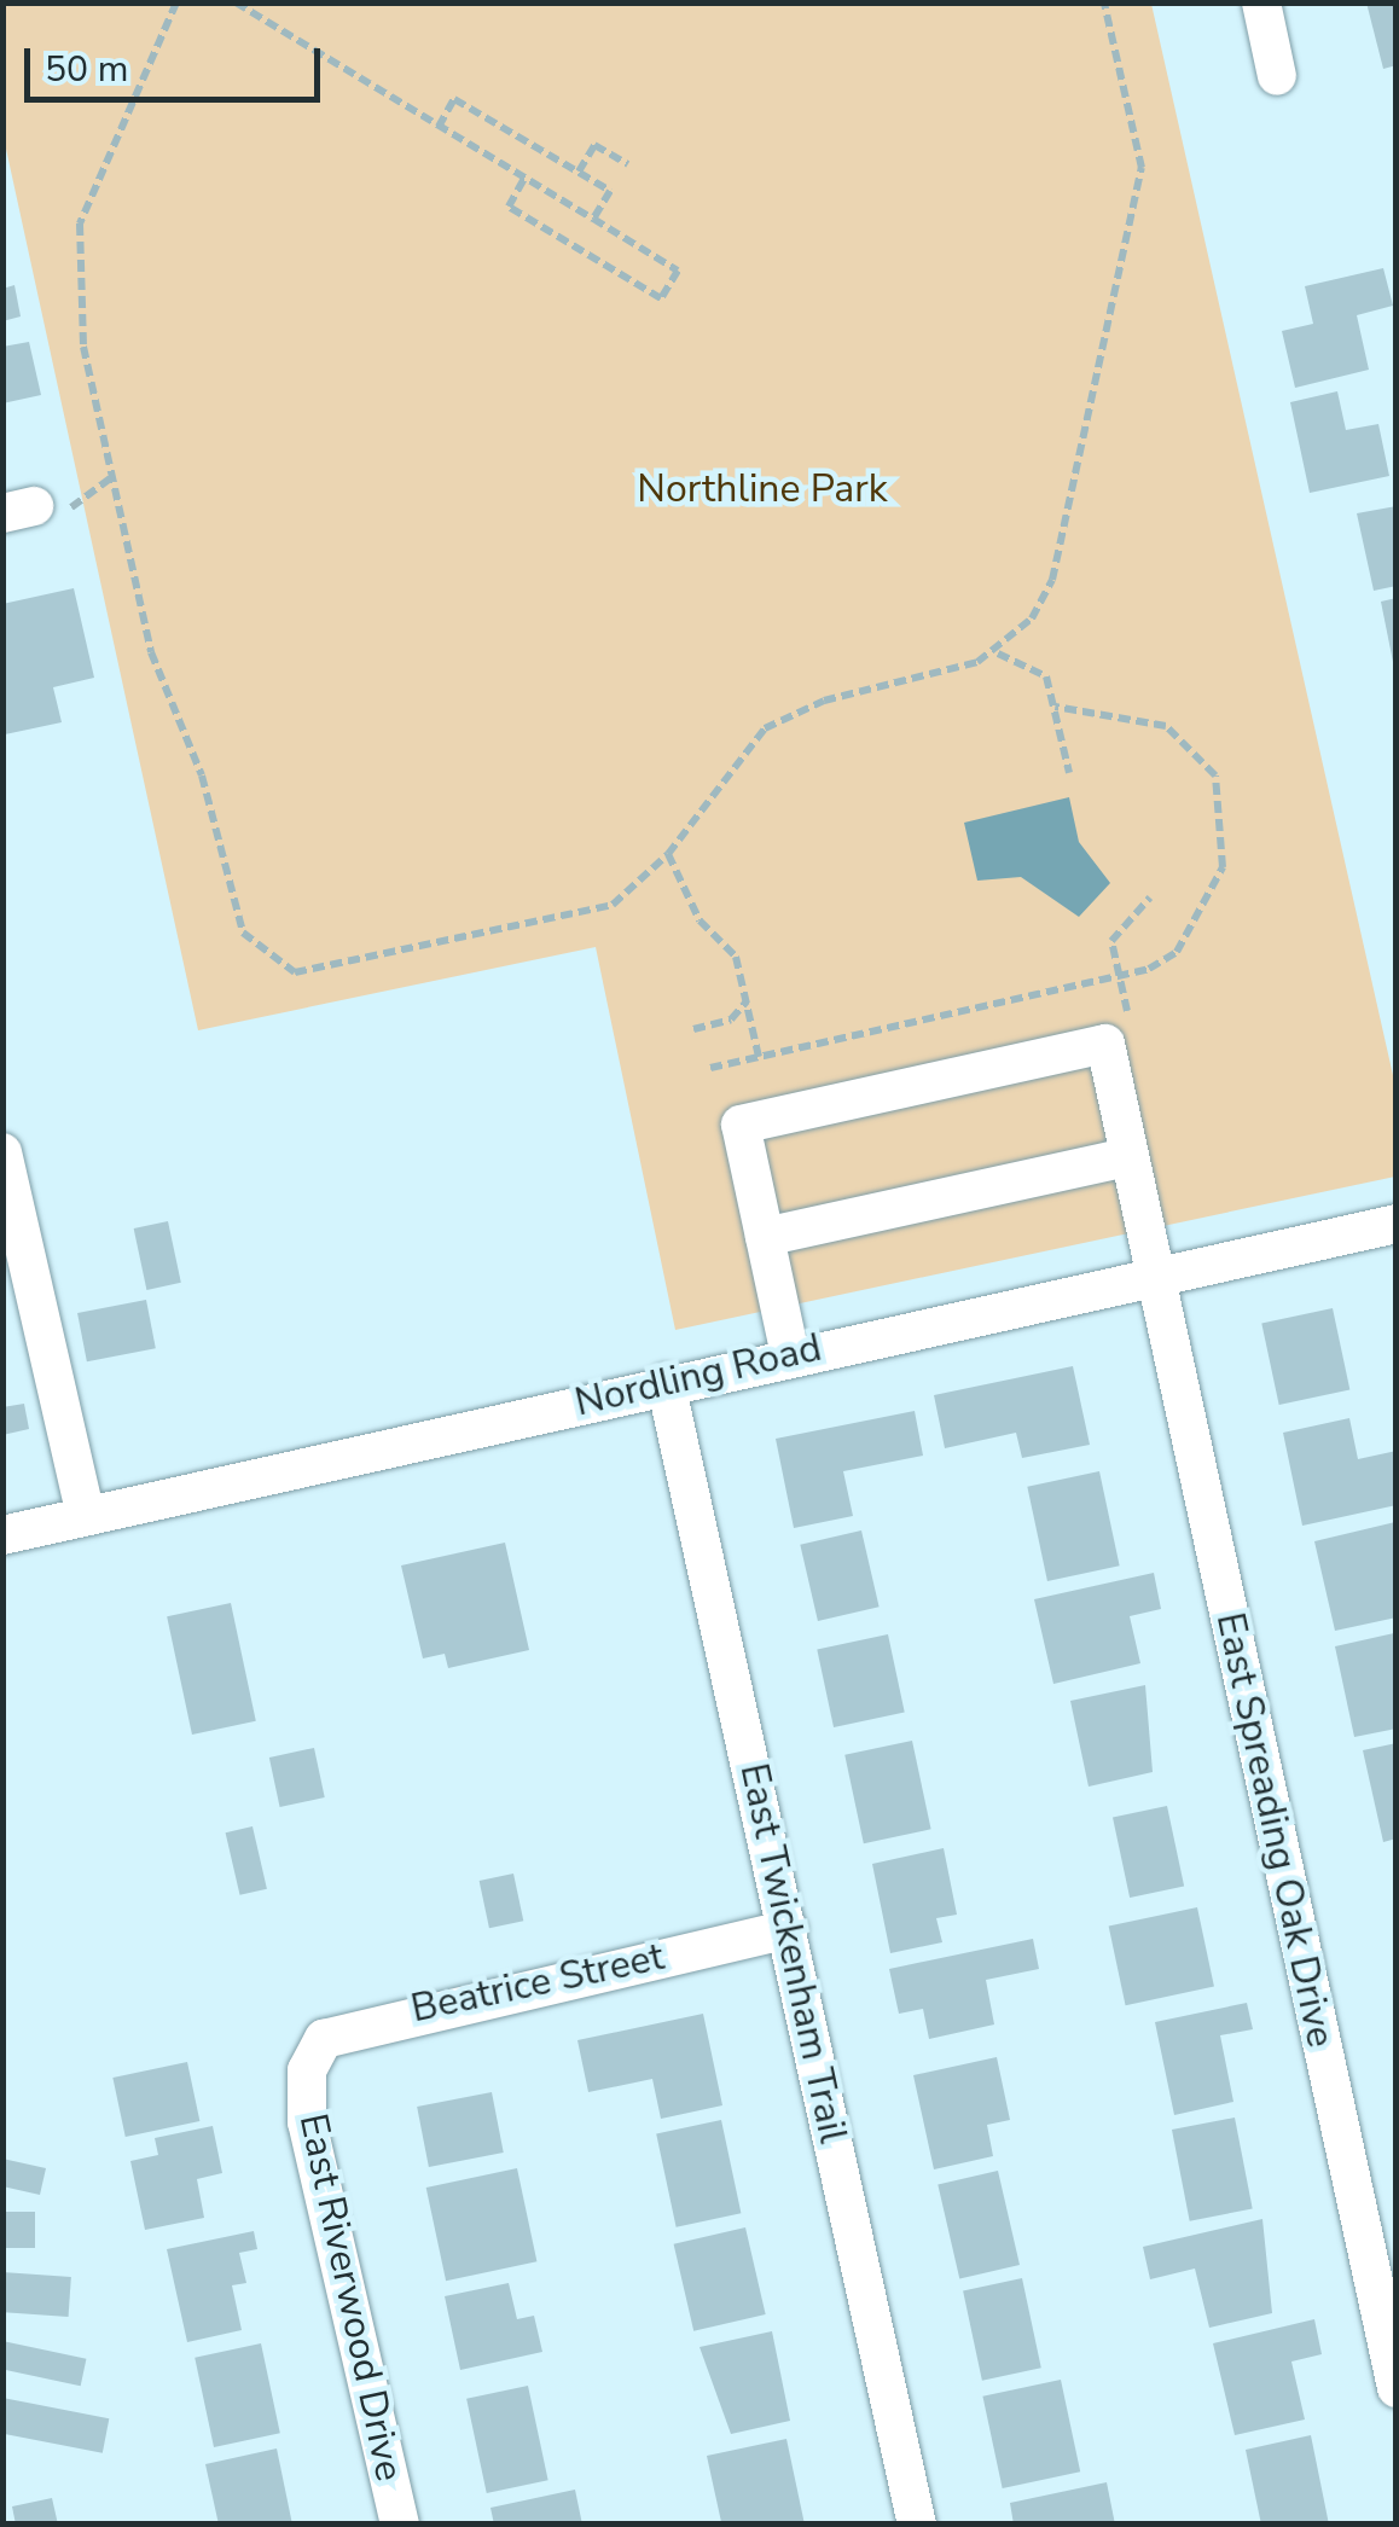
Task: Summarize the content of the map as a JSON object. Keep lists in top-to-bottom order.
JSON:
{
  "streets": {
    "street": [
      "Nordling Road",
      "East Spreading Oak Drive",
      "East Twickenham Trail",
      "Beatrice Street",
      "East Riverwood Drive"
    ]
  },
  "crossings": [
    ["Nordling Road", "East Spreading Oak Drive"],
    ["Nordling Road", "East Twickenham Trail"],
    ["East Twickenham Trail", "Beatrice Street"],
    ["Beatrice Street", "East Riverwood Drive"]
  ],
  "parks": ["Northline Park"],
  "scale_bar": "50 m"
}
